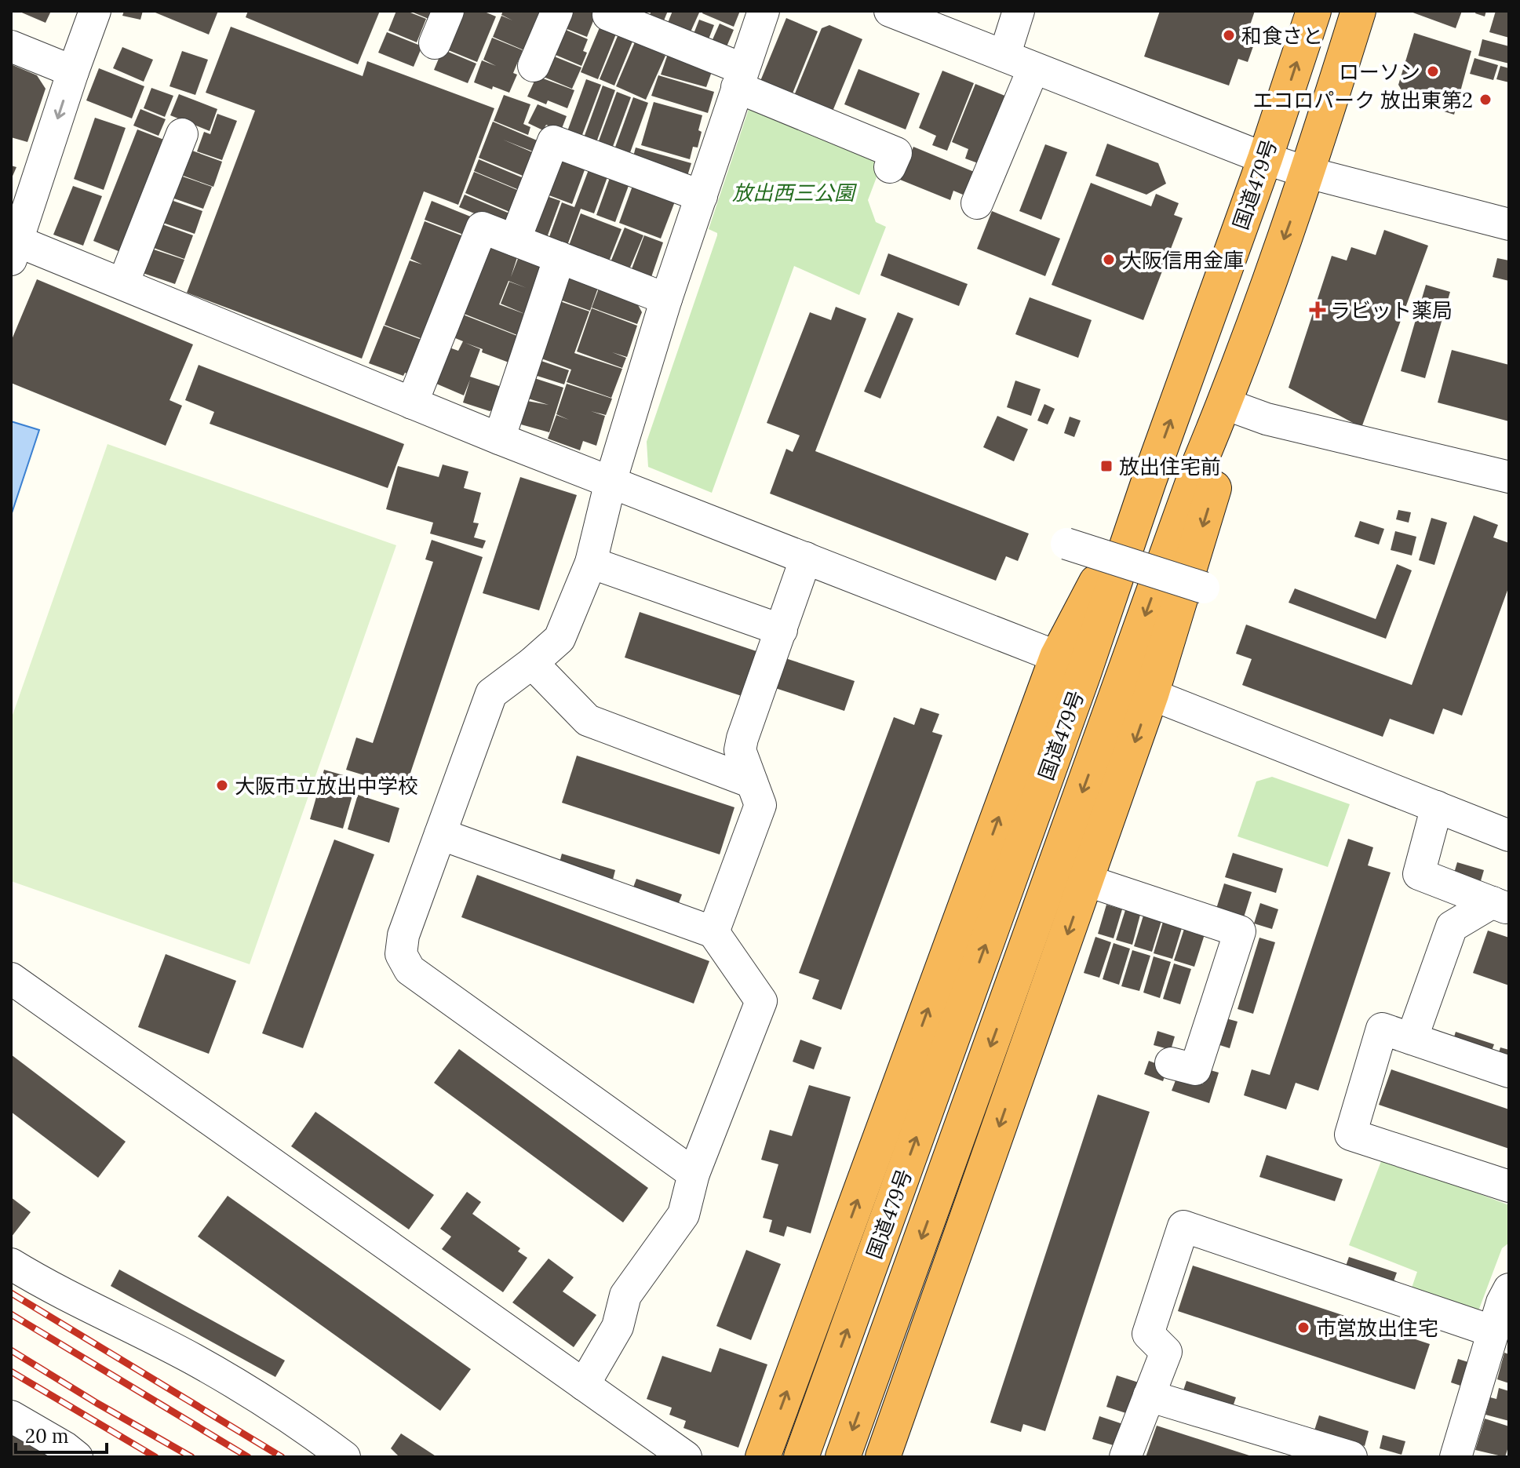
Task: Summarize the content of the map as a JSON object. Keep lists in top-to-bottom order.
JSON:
{
  "streets": {
    "highway": ["国道479号"]
  },
  "parks": ["放出西三公園"],
  "places": {
    "other": [
      "和食さと",
      "ローソン",
      "エコロパーク 放出東第2",
      "大阪信用金庫",
      "大阪市立放出中学校",
      "市営放出住宅"
    ],
    "health": ["ラビット薬局"],
    "transit": ["放出住宅前"]
  },
  "scale_bar": "20 m"
}
